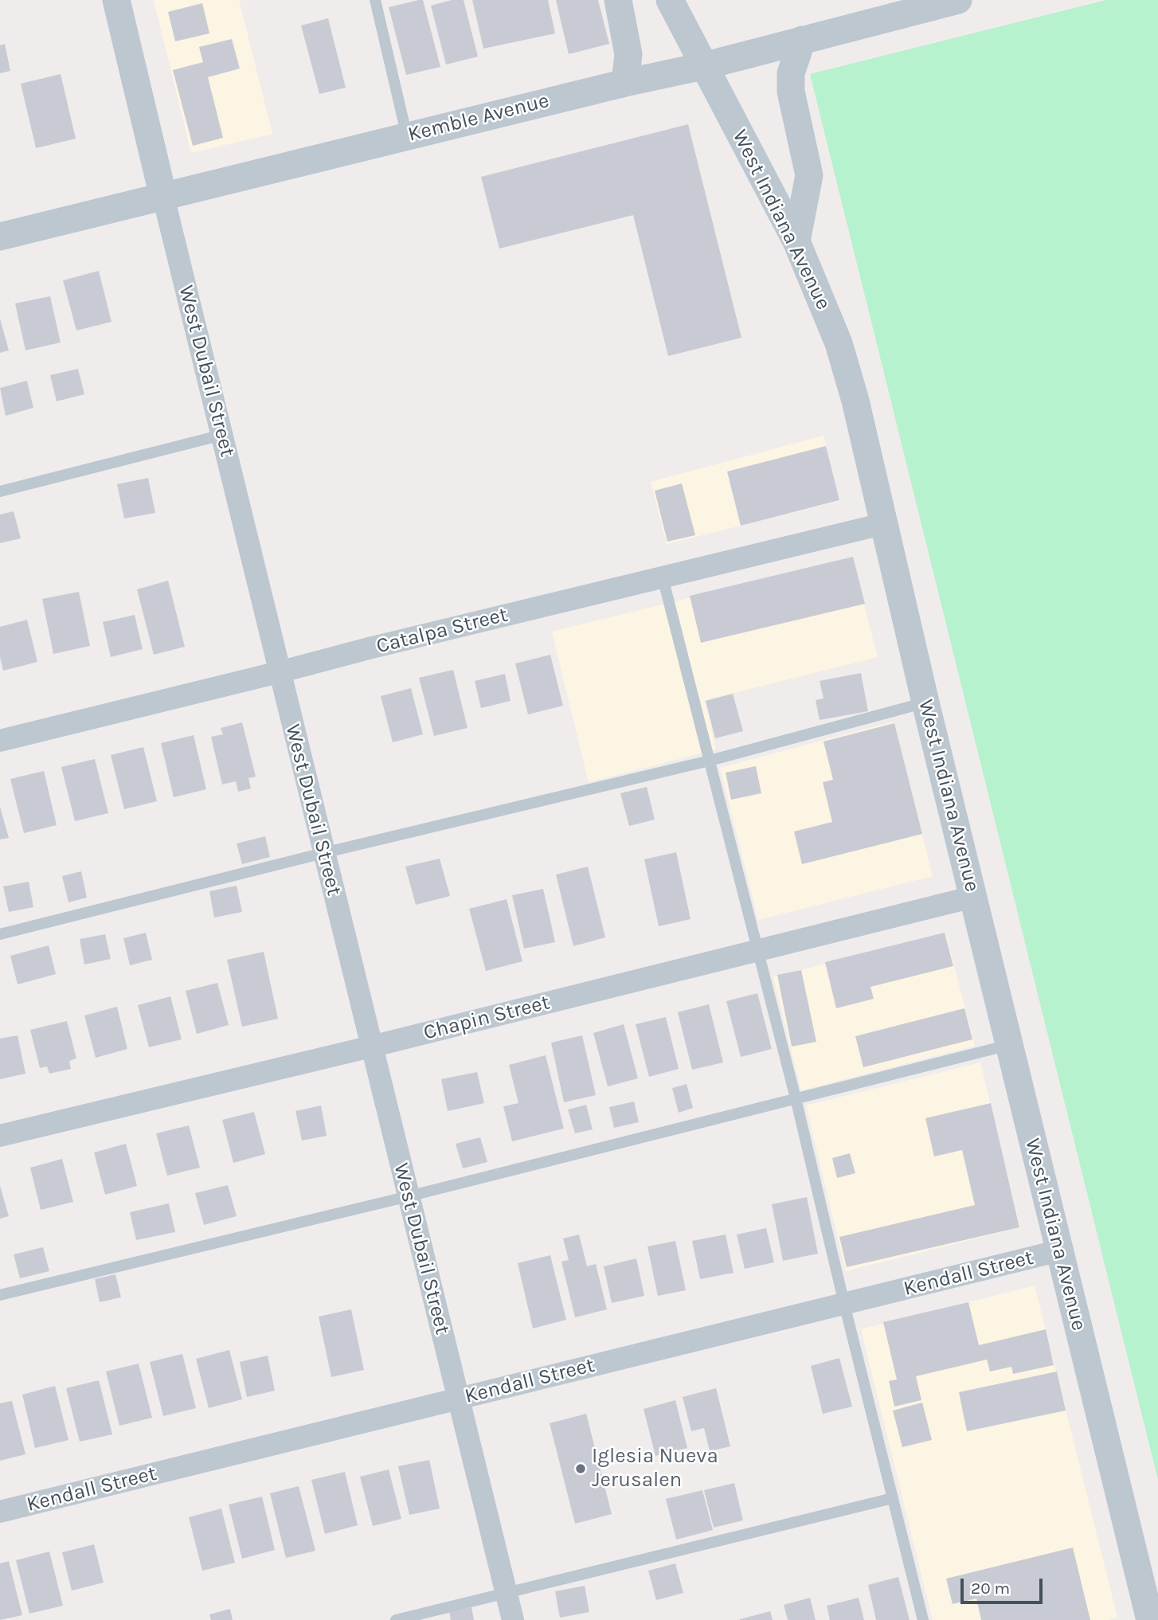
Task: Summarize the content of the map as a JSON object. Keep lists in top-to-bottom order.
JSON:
{
  "streets": {
    "street": [
      "Kemble Avenue",
      "West Indiana Avenue",
      "West Dubail Street",
      "Catalpa Street",
      "Chapin Street",
      "Kendall Street"
    ]
  },
  "crossings": [
    ["Kemble Avenue", "West Indiana Avenue"],
    ["Kemble Avenue", "West Dubail Street"],
    ["West Indiana Avenue", "Catalpa Street"],
    ["West Indiana Avenue", "Chapin Street"],
    ["West Indiana Avenue", "Kendall Street"],
    ["West Dubail Street", "Catalpa Street"],
    ["West Dubail Street", "Chapin Street"],
    ["West Dubail Street", "Kendall Street"]
  ],
  "places": ["Iglesia Nueva Jerusalen"],
  "scale_bar": "20 m"
}
